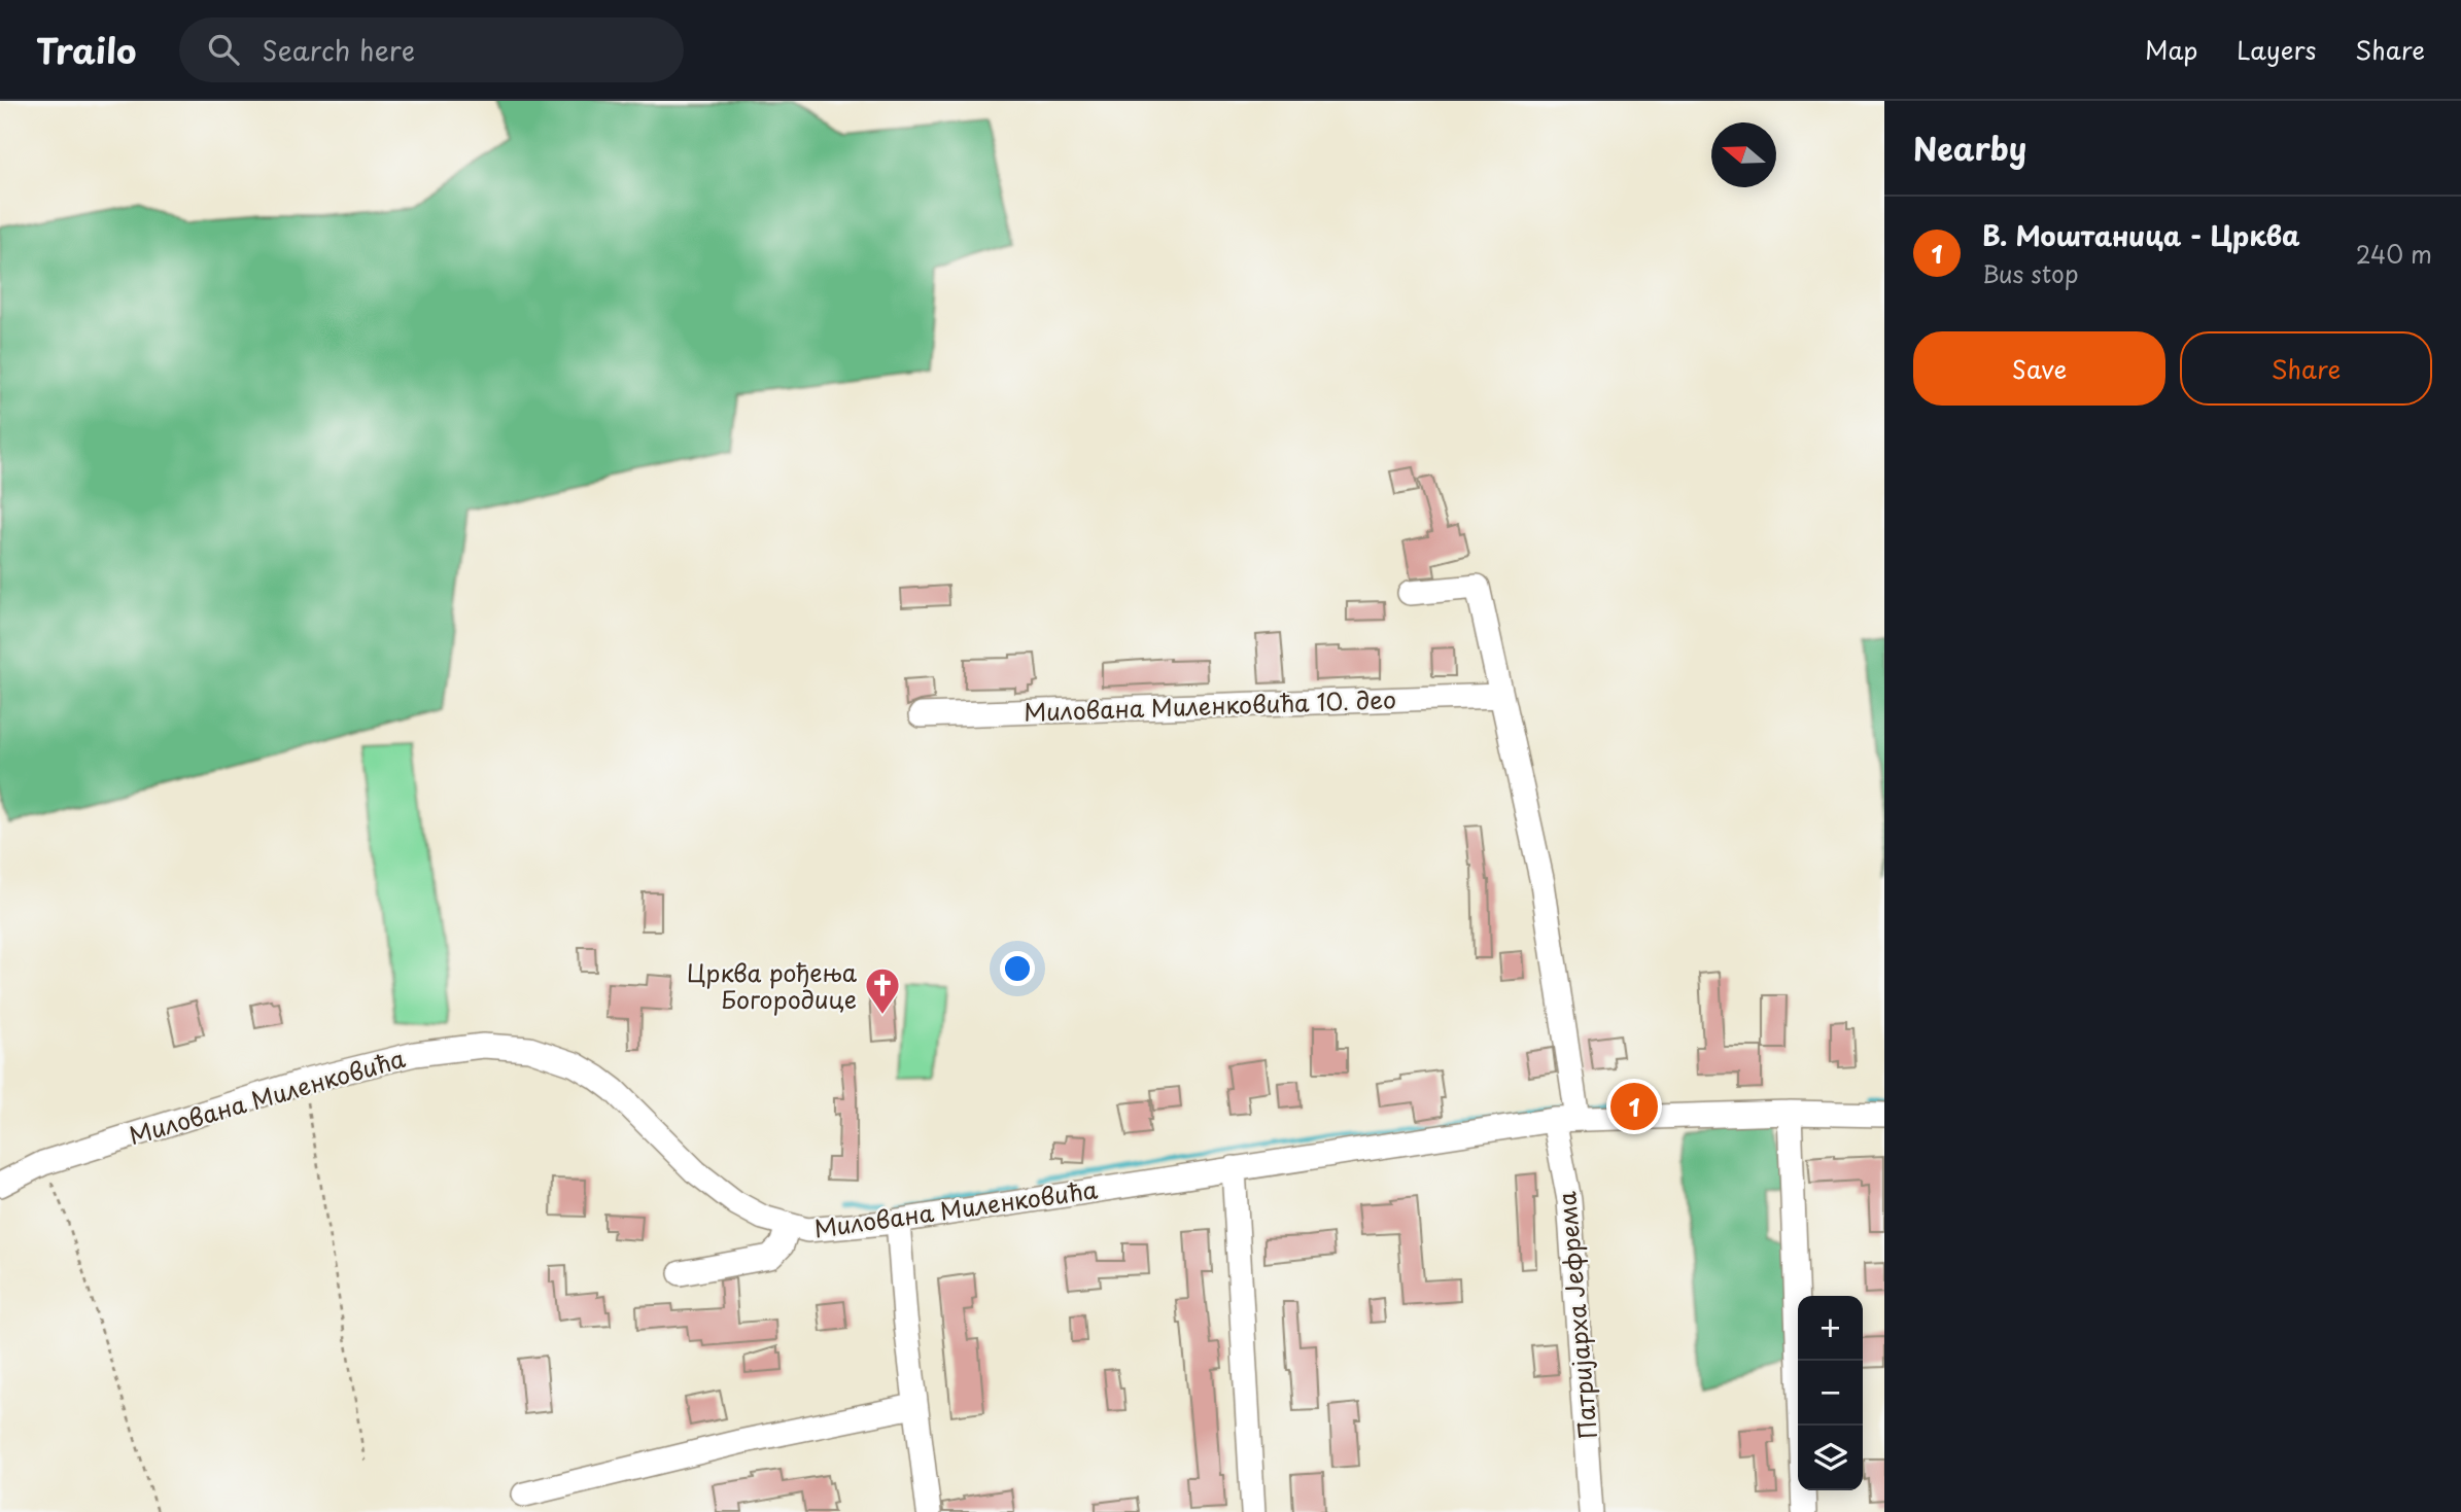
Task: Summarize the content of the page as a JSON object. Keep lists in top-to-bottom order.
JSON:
{
  "streets": {
    "street": ["Милована Миленковића 10. део", "Милована Миленковића", "Патријарха Јефрема"]
  },
  "crossings": [
    ["Милована Миленковића", "Патријарха Јефрема"]
  ],
  "places": {
    "church": ["Црква рођења Богородице"]
  },
  "north": "left",
  "page": {
    "header": "Trailo",
    "search": "Search here",
    "nav": ["Map", "Layers", "Share"],
    "heading": "Nearby",
    "list": [
      {
        "mark": "1",
        "name": "В. Моштаница - Црква",
        "note": "Bus stop",
        "value": "240 m"
      }
    ],
    "buttons": ["Save", "Share"],
    "pins": "1",
    "map_buttons": ["+", "−"]
  }
}
